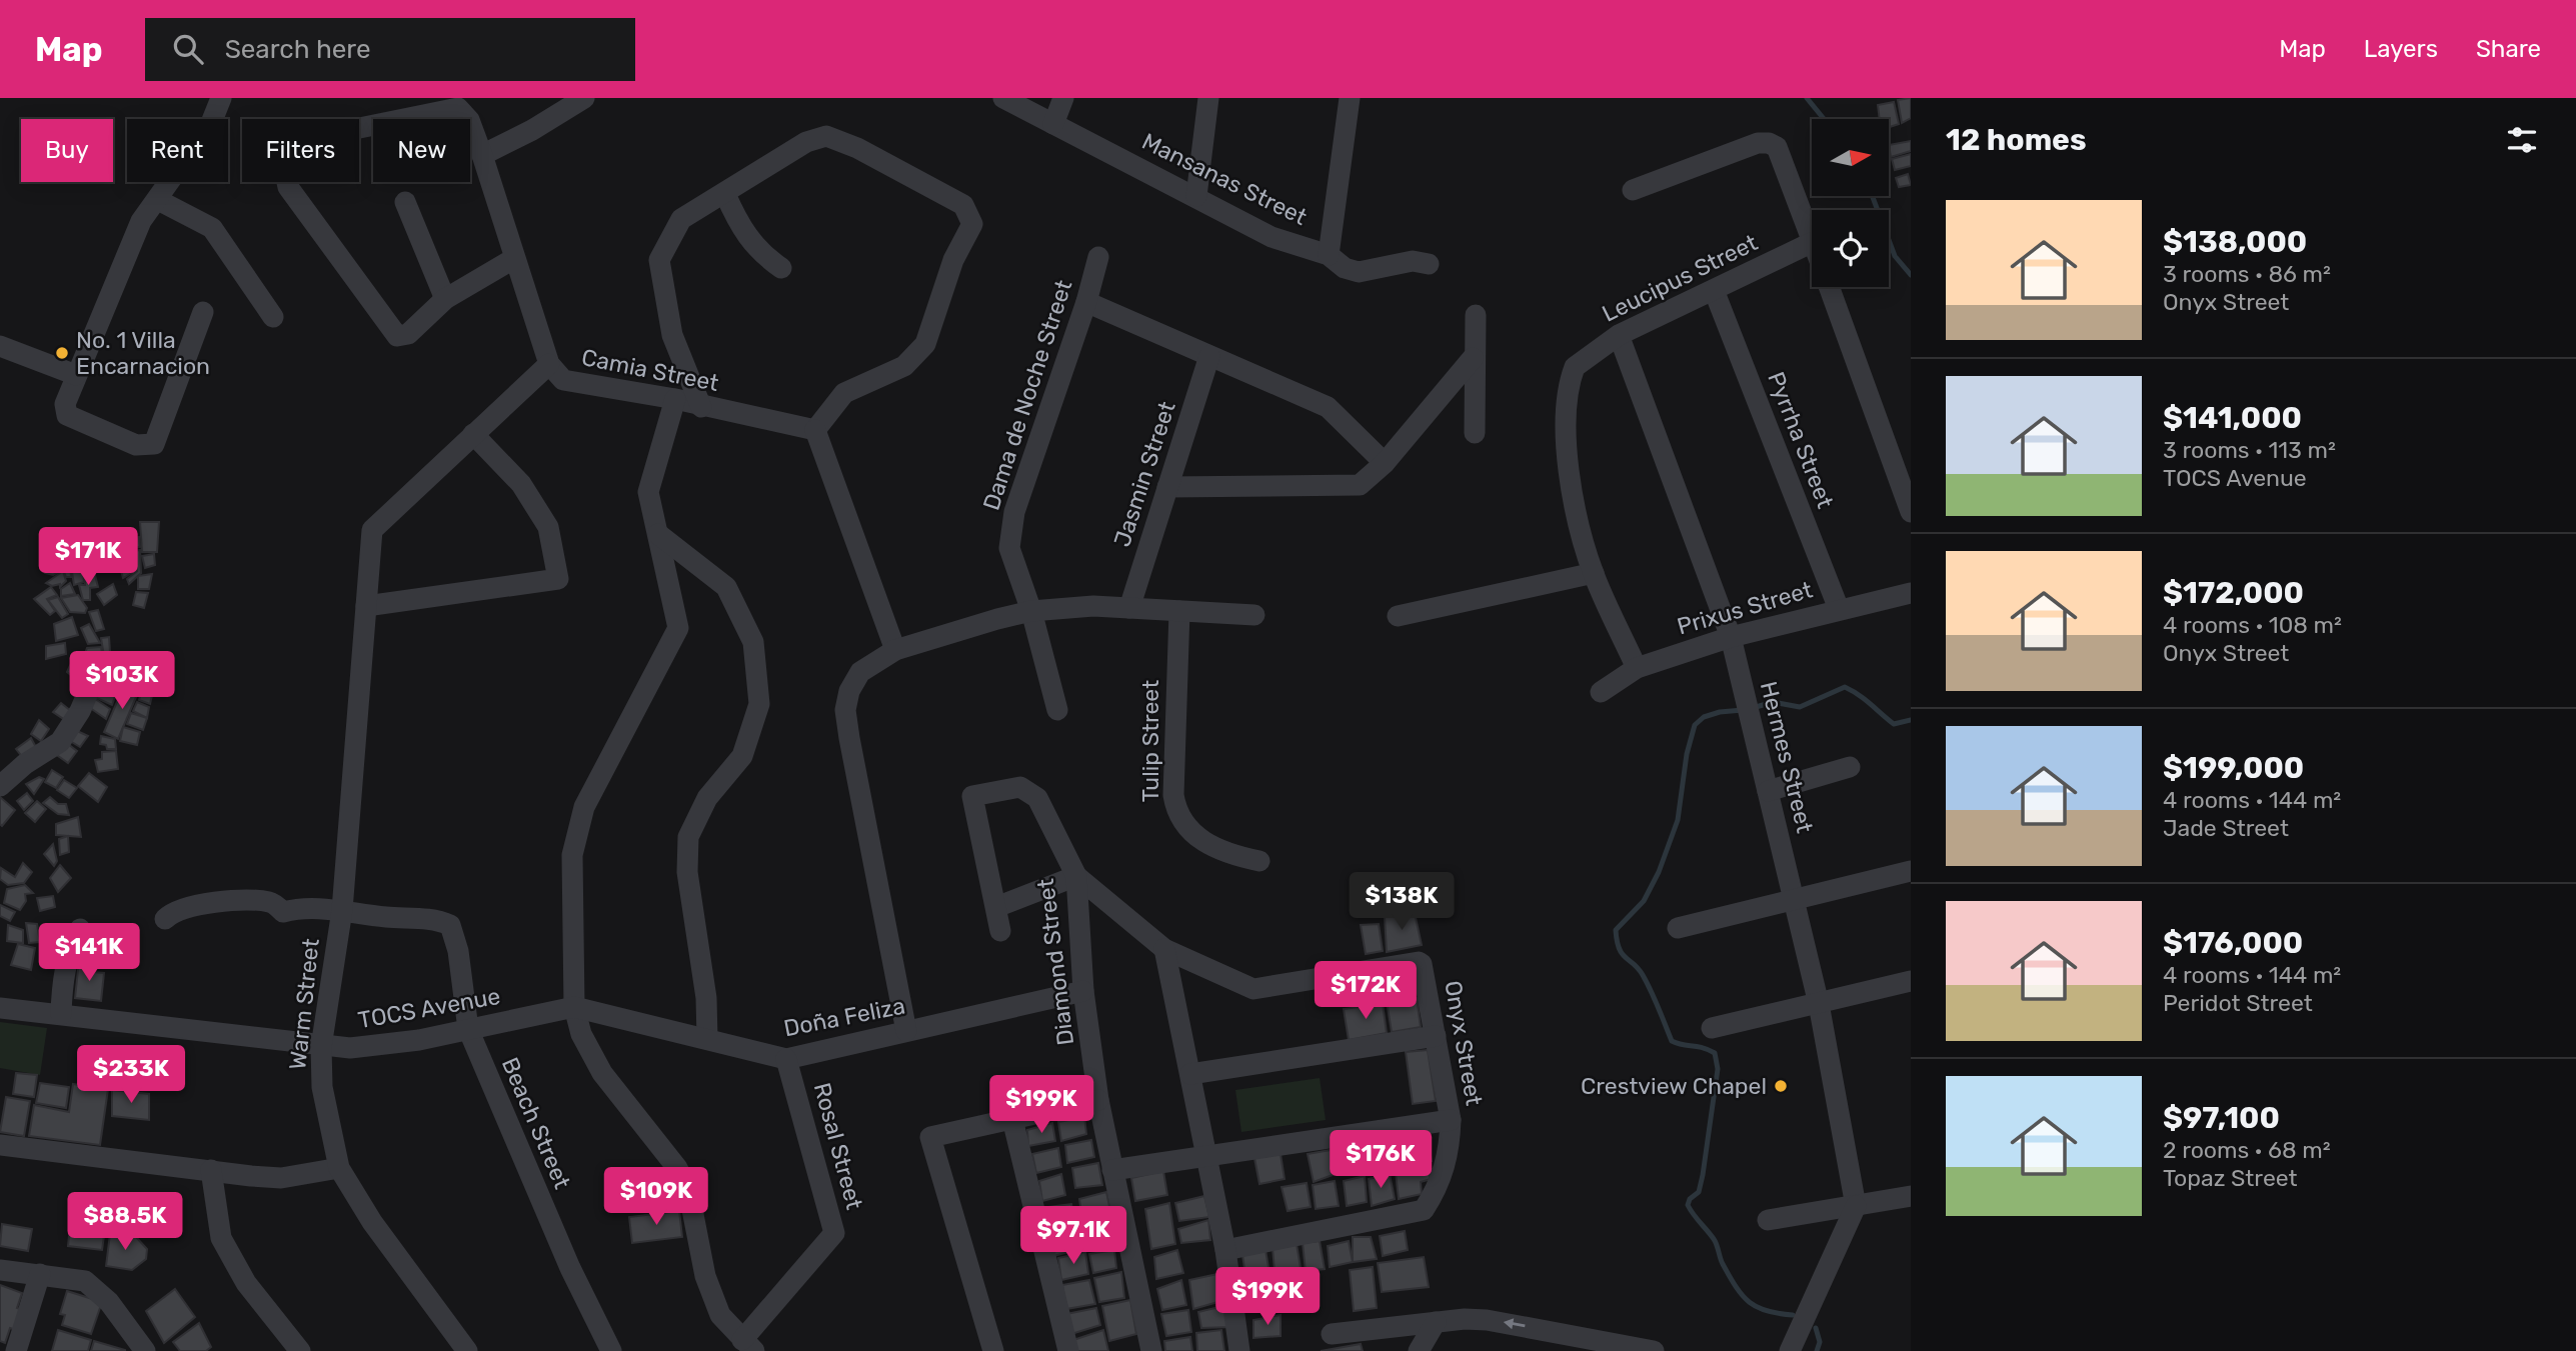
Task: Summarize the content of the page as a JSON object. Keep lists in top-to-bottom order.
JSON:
{
  "streets": {
    "street": [
      "Mansanas Street",
      "Leucipus Street",
      "Camia Street",
      "Dama de Noche Street",
      "Pyrrha Street",
      "Jasmin Street",
      "Prixus Street",
      "Tulip Street",
      "Hermes Street",
      "Diamond Street",
      "Warm Street",
      "TOCS Avenue",
      "Doña Feliza",
      "Onyx Street",
      "Beach Street",
      "Rosal Street"
    ]
  },
  "crossings": [
    ["Leucipus Street", "Pyrrha Street"],
    ["Leucipus Street", "Hermes Street"],
    ["Camia Street", "Warm Street"],
    ["Pyrrha Street", "Prixus Street"],
    ["Prixus Street", "Hermes Street"],
    ["Diamond Street", "Doña Feliza"],
    ["Diamond Street", "Onyx Street"],
    ["Warm Street", "TOCS Avenue"],
    ["Warm Street", "Beach Street"],
    ["TOCS Avenue", "Doña Feliza"],
    ["TOCS Avenue", "Beach Street"],
    ["Doña Feliza", "Rosal Street"]
  ],
  "places": ["No. 1 Villa Encarnacion", "Crestview Chapel"],
  "north": "right",
  "page": {
    "header": "Map",
    "search": "Search here",
    "nav": ["Map", "Layers", "Share"],
    "heading": "12 homes",
    "chip": [
      "Buy",
      "Rent",
      "Filters",
      "New"
    ],
    "list": [
      {
        "name": "$138,000",
        "note": "3 rooms · 86 m² · Onyx Street"
      },
      {
        "name": "$141,000",
        "note": "3 rooms · 113 m² · TOCS Avenue"
      },
      {
        "name": "$172,000",
        "note": "4 rooms · 108 m² · Onyx Street"
      },
      {
        "name": "$199,000",
        "note": "4 rooms · 144 m² · Jade Street"
      },
      {
        "name": "$176,000",
        "note": "4 rooms · 144 m² · Peridot Street"
      },
      {
        "name": "$97,100",
        "note": "2 rooms · 68 m² · Topaz Street"
      }
    ],
    "price": [
      "$171K",
      "$103K",
      "$138K",
      "$141K",
      "$172K",
      "$233K",
      "$199K",
      "$176K",
      "$109K",
      "$88.5K",
      "$97.1K",
      "$199K"
    ]
  }
}
